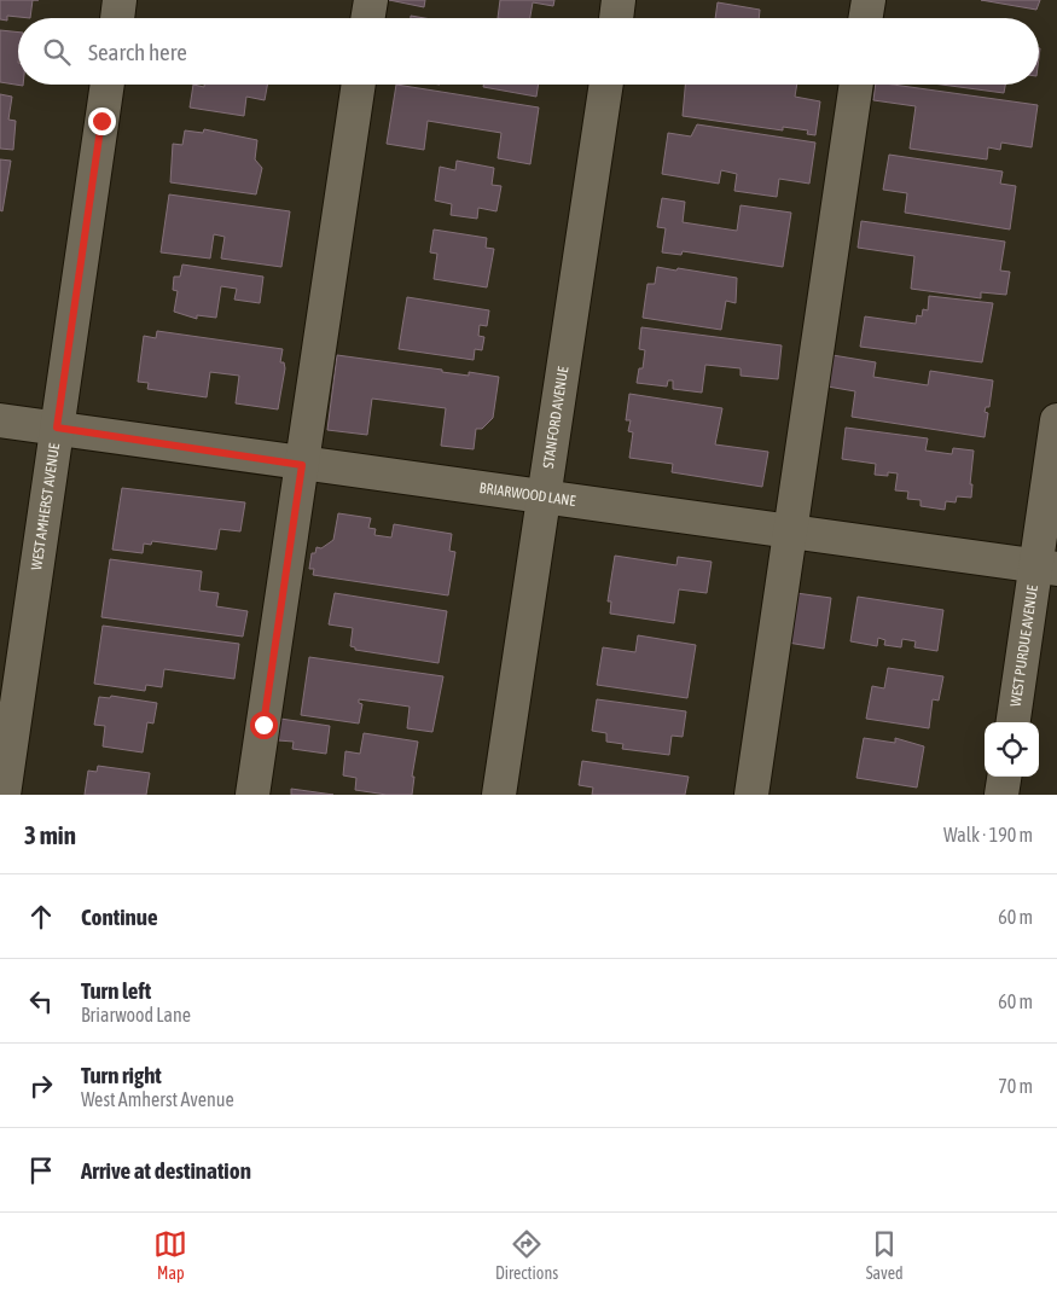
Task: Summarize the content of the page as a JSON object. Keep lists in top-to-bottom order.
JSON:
{
  "streets": {
    "street": [
      "STANFORD AVENUE",
      "BRIARWOOD LANE",
      "WEST AMHERST AVENUE",
      "WEST PURDUE AVENUE"
    ]
  },
  "crossings": [
    ["STANFORD AVENUE", "BRIARWOOD LANE"],
    ["BRIARWOOD LANE", "WEST AMHERST AVENUE"],
    ["BRIARWOOD LANE", "WEST PURDUE AVENUE"]
  ],
  "page": {
    "search": "Search here",
    "heading": ["3 min", "Walk · 190 m"],
    "list": [
      ["Continue", "60 m"],
      ["Turn left", "Briarwood Lane", "60 m"],
      ["Turn right", "West Amherst Avenue", "70 m"],
      "Arrive at destination"
    ],
    "nav": ["Map", "Directions", "Saved"]
  }
}
